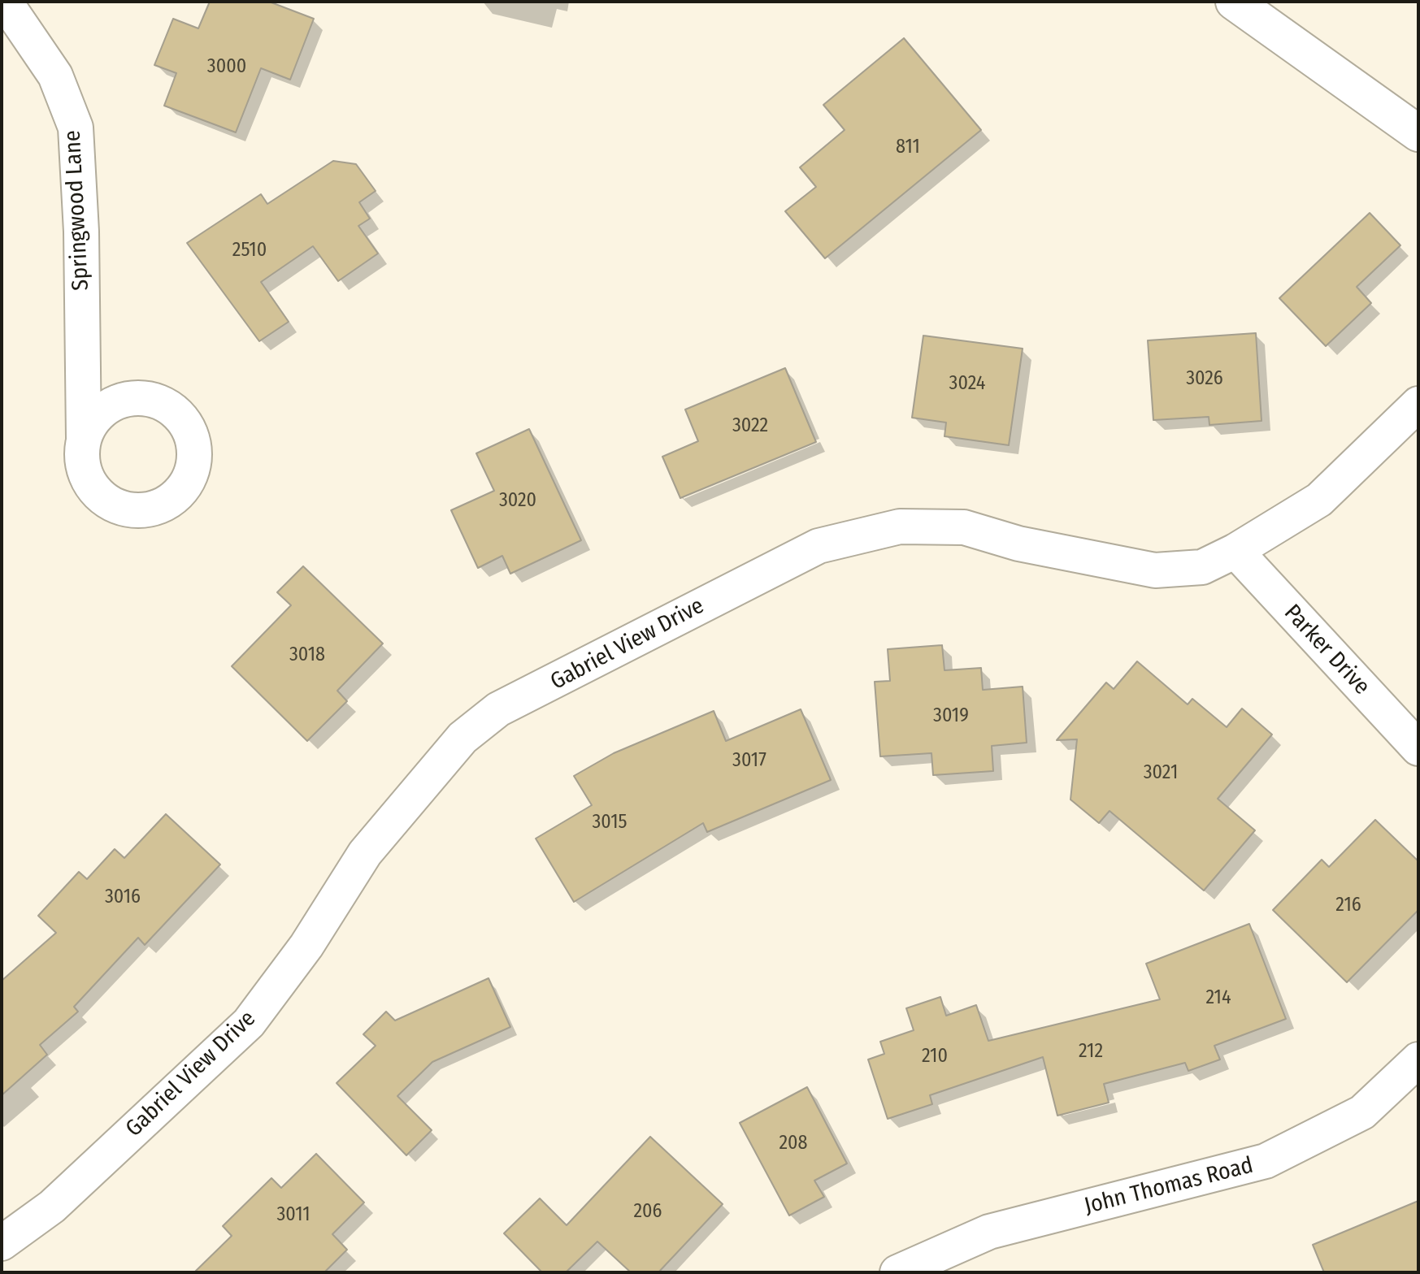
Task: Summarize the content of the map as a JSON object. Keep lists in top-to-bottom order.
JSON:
{
  "streets": {
    "street": [
      "Springwood Lane",
      "Gabriel View Drive",
      "Parker Drive",
      "John Thomas Road"
    ]
  },
  "crossings": [
    ["Gabriel View Drive", "Parker Drive"]
  ],
  "house_numbers": [
    "3000",
    "811",
    "2510",
    "3026",
    "3024",
    "3022",
    "3020",
    "3018",
    "3019",
    "3017",
    "3021",
    "3015",
    "3016",
    "216",
    "214",
    "212",
    "210",
    "208",
    "206",
    "3011"
  ]
}
